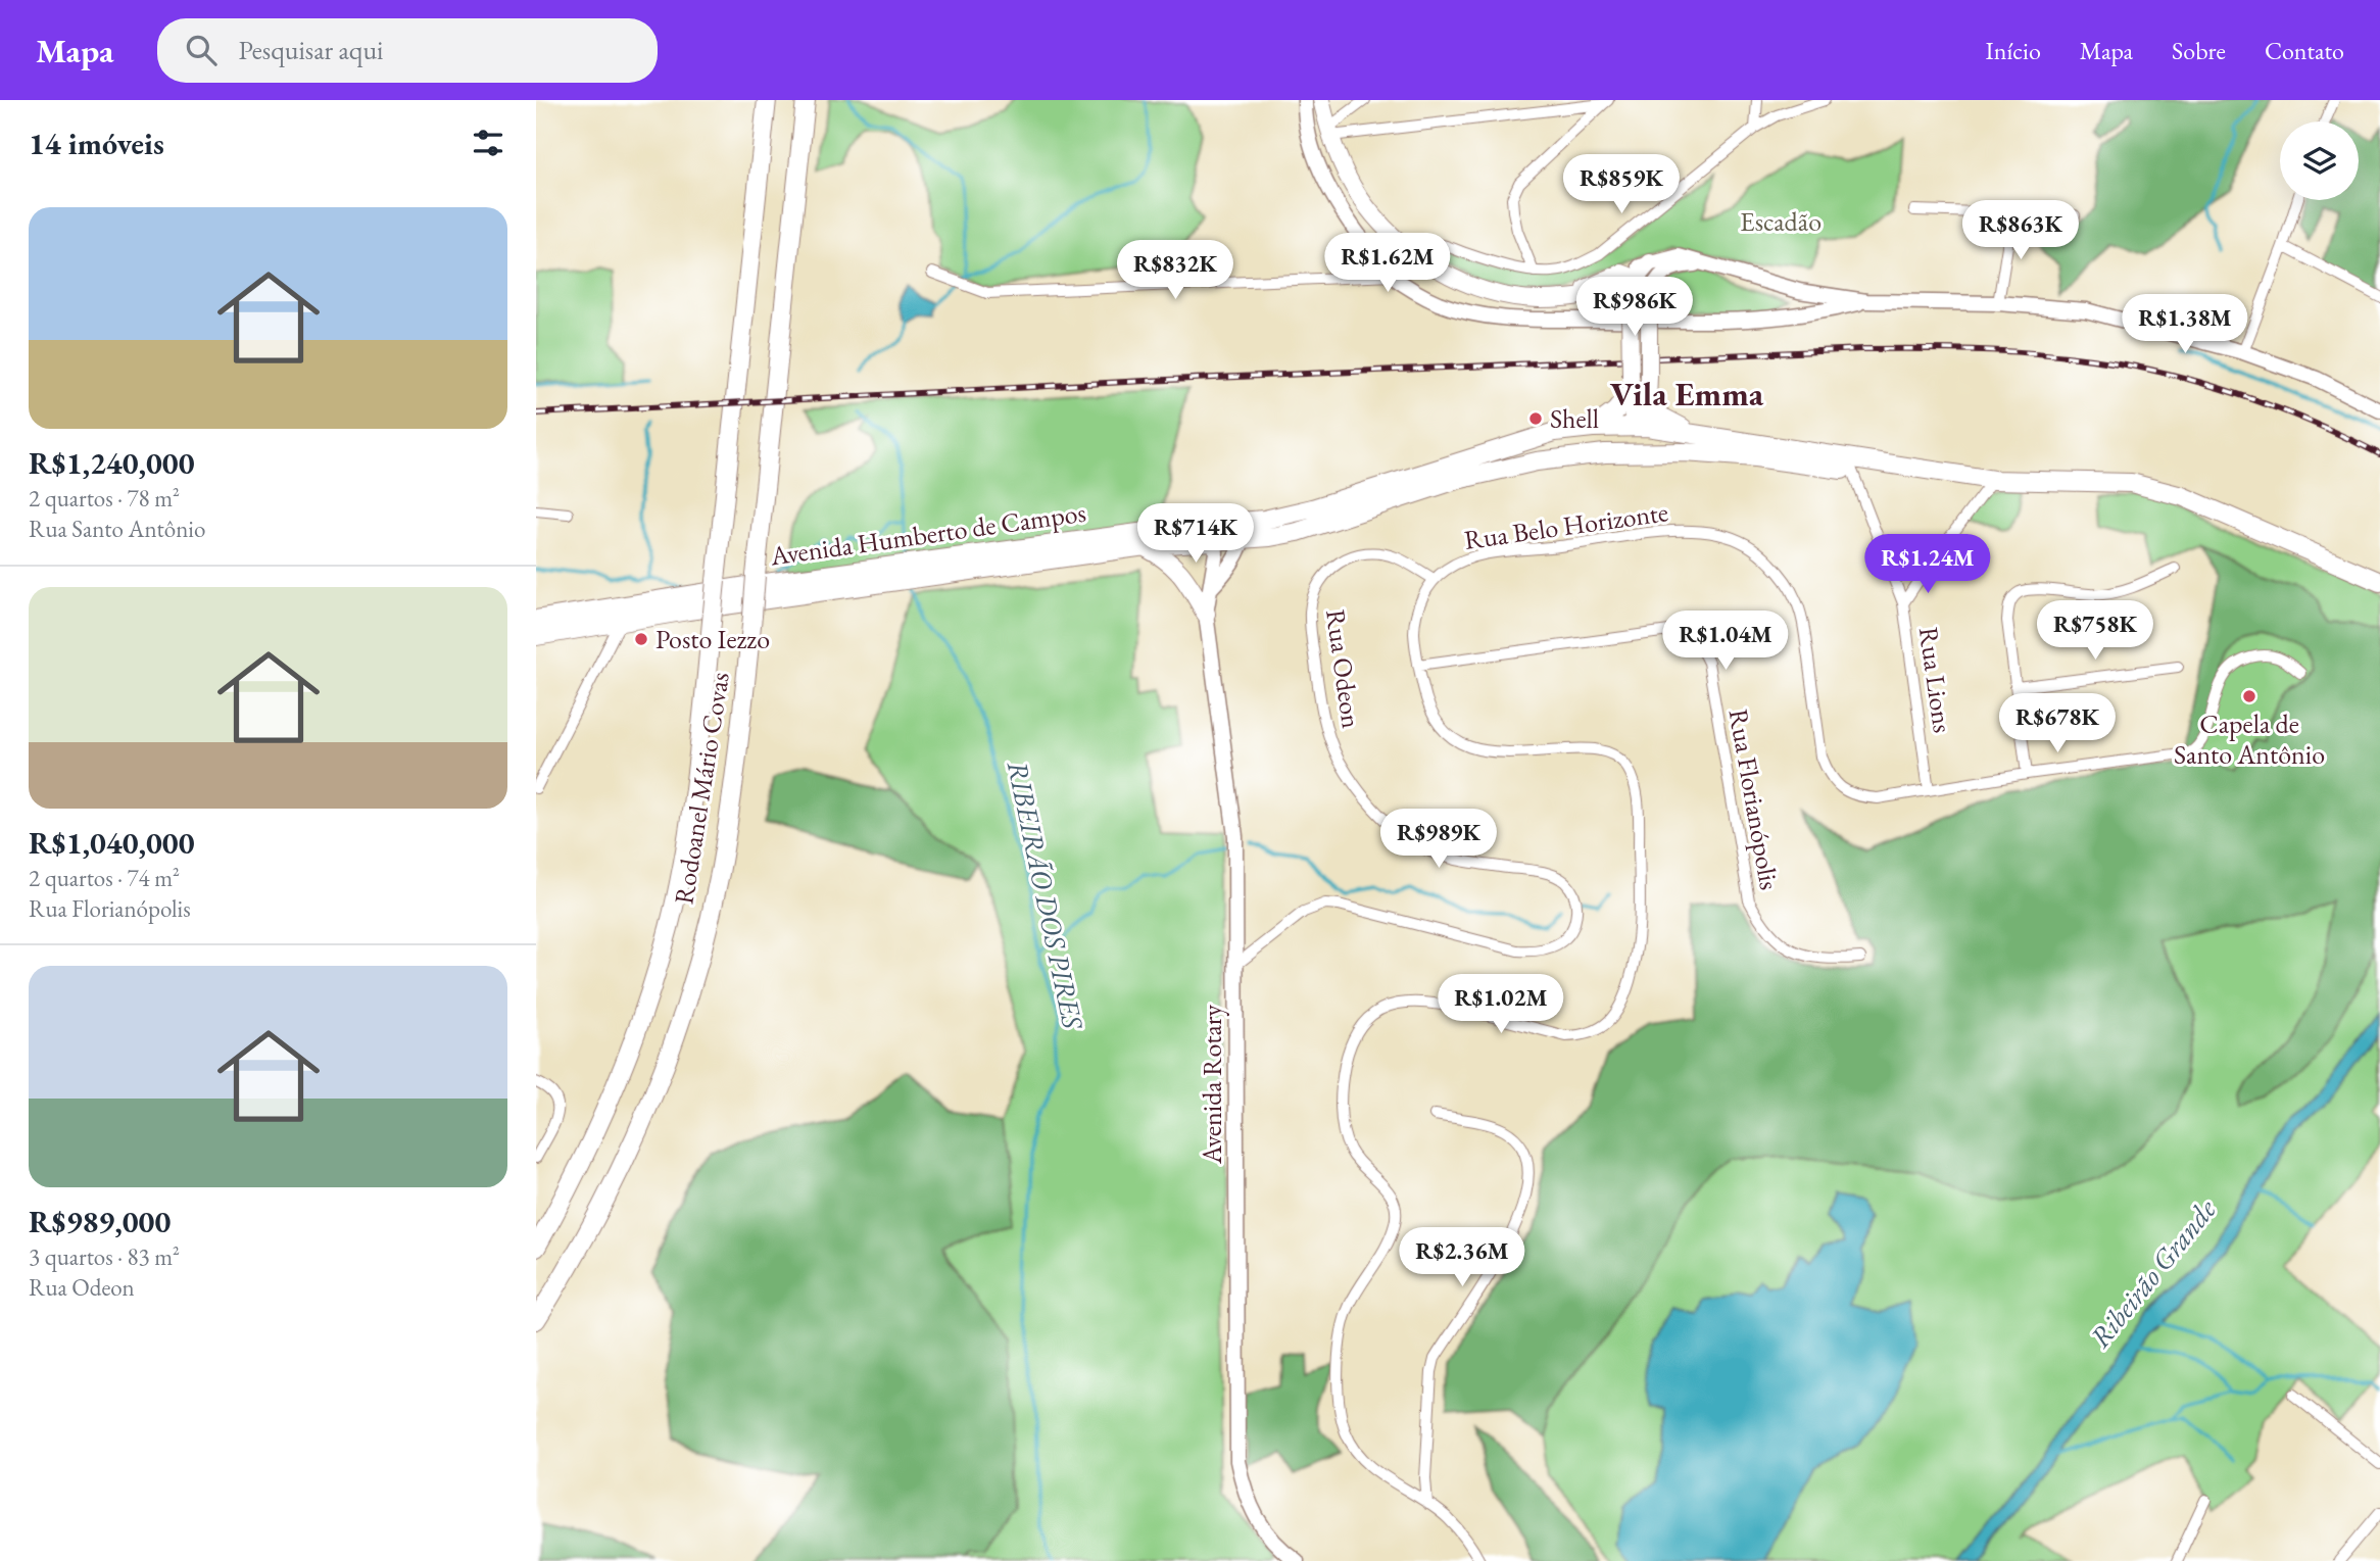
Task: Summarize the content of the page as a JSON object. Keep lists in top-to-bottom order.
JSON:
{
  "streets": {
    "highway": ["Avenida Humberto de Campos", "Rodoanel Mário Covas"],
    "street": [
      "Rua Belo Horizonte",
      "Rua Odeon",
      "Rua Lions",
      "Rua Florianópolis",
      "Avenida Rotary"
    ]
  },
  "crossings": [
    ["Rua Belo Horizonte", "Rua Odeon"],
    ["Rua Belo Horizonte", "Rua Lions"],
    ["Avenida Humberto de Campos", "Rua Lions"],
    ["Avenida Humberto de Campos", "Avenida Rotary"],
    ["Rua Odeon", "Avenida Rotary"]
  ],
  "districts": ["Vila Emma"],
  "water": ["RIBEIRÃO DOS PIRES", "Ribeirão Grande"],
  "parks": ["Escadão"],
  "places": ["Shell", "Posto Iezzo", "Capela de Santo Antônio"],
  "page": {
    "header": "Mapa",
    "search": "Pesquisar aqui",
    "nav": [
      "Início",
      "Mapa",
      "Sobre",
      "Contato"
    ],
    "heading": "14 imóveis",
    "price": [
      "R$859K",
      "R$863K",
      "R$1.62M",
      "R$832K",
      "R$986K",
      "R$1.38M",
      "R$714K",
      "R$1.24M",
      "R$758K",
      "R$1.04M",
      "R$678K",
      "R$989K",
      "R$1.02M",
      "R$2.36M"
    ],
    "list": [
      {
        "name": "R$1,240,000",
        "note": "2 quartos · 78 m² · Rua Santo Antônio"
      },
      {
        "name": "R$1,040,000",
        "note": "2 quartos · 74 m² · Rua Florianópolis"
      },
      {
        "name": "R$989,000",
        "note": "3 quartos · 83 m² · Rua Odeon"
      }
    ]
  }
}
